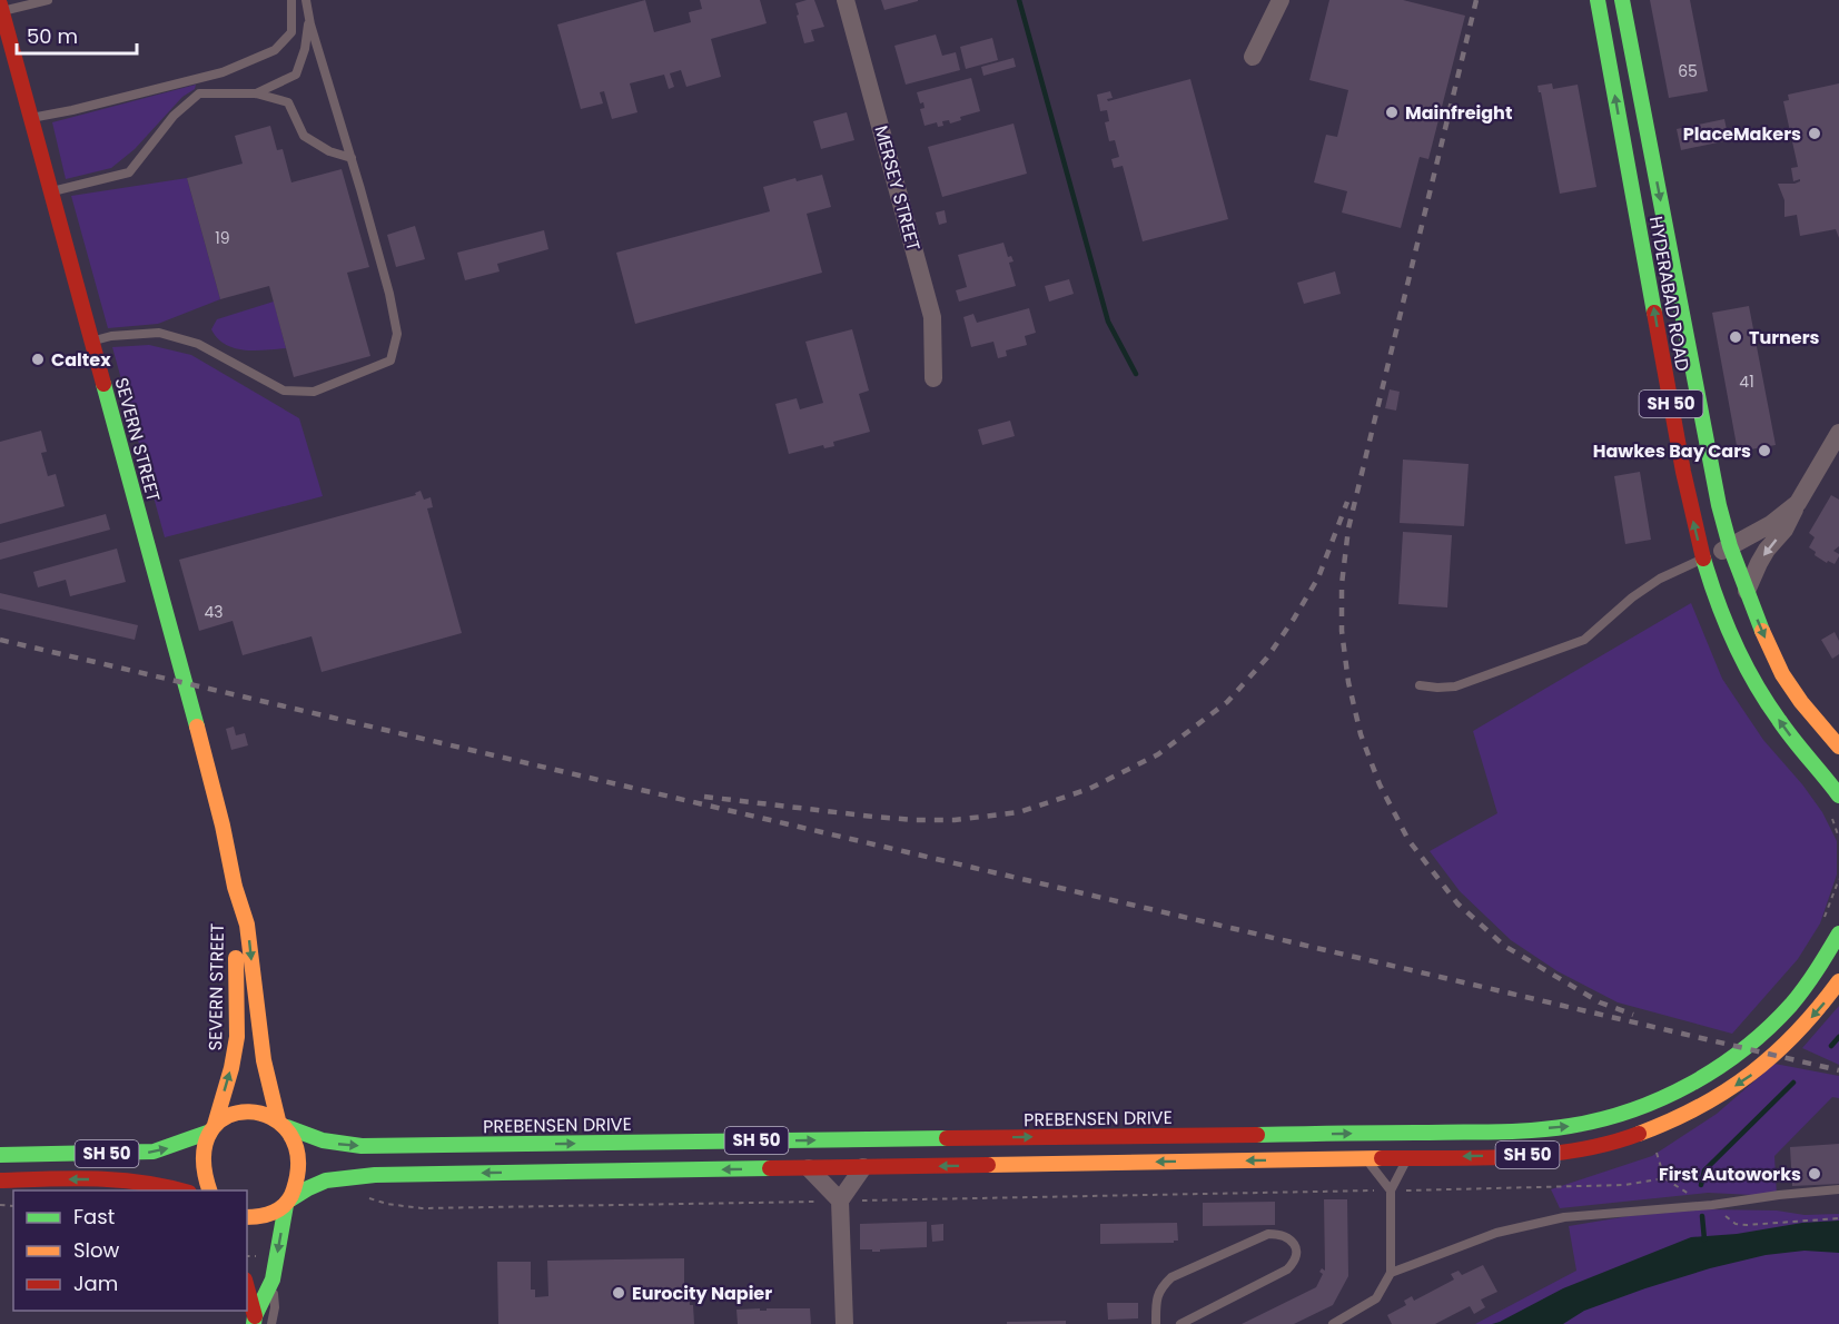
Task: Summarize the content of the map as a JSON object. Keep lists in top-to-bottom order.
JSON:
{
  "streets": {
    "main road": [
      "HYDERABAD ROAD",
      "SH 50",
      "SEVERN STREET",
      "PREBENSEN DRIVE"
    ],
    "street": ["MERSEY STREET"]
  },
  "crossings": [
    ["SH 50", "SEVERN STREET"],
    ["SH 50", "PREBENSEN DRIVE"],
    ["SEVERN STREET", "PREBENSEN DRIVE"]
  ],
  "places": [
    "Mainfreight",
    "PlaceMakers",
    "Turners",
    "Caltex",
    "Hawkes Bay Cars",
    "First Autoworks",
    "Eurocity Napier"
  ],
  "house_numbers": [
    "65",
    "19",
    "41",
    "43"
  ],
  "legend": ["Fast", "Slow", "Jam"],
  "scale_bar": "50 m"
}
